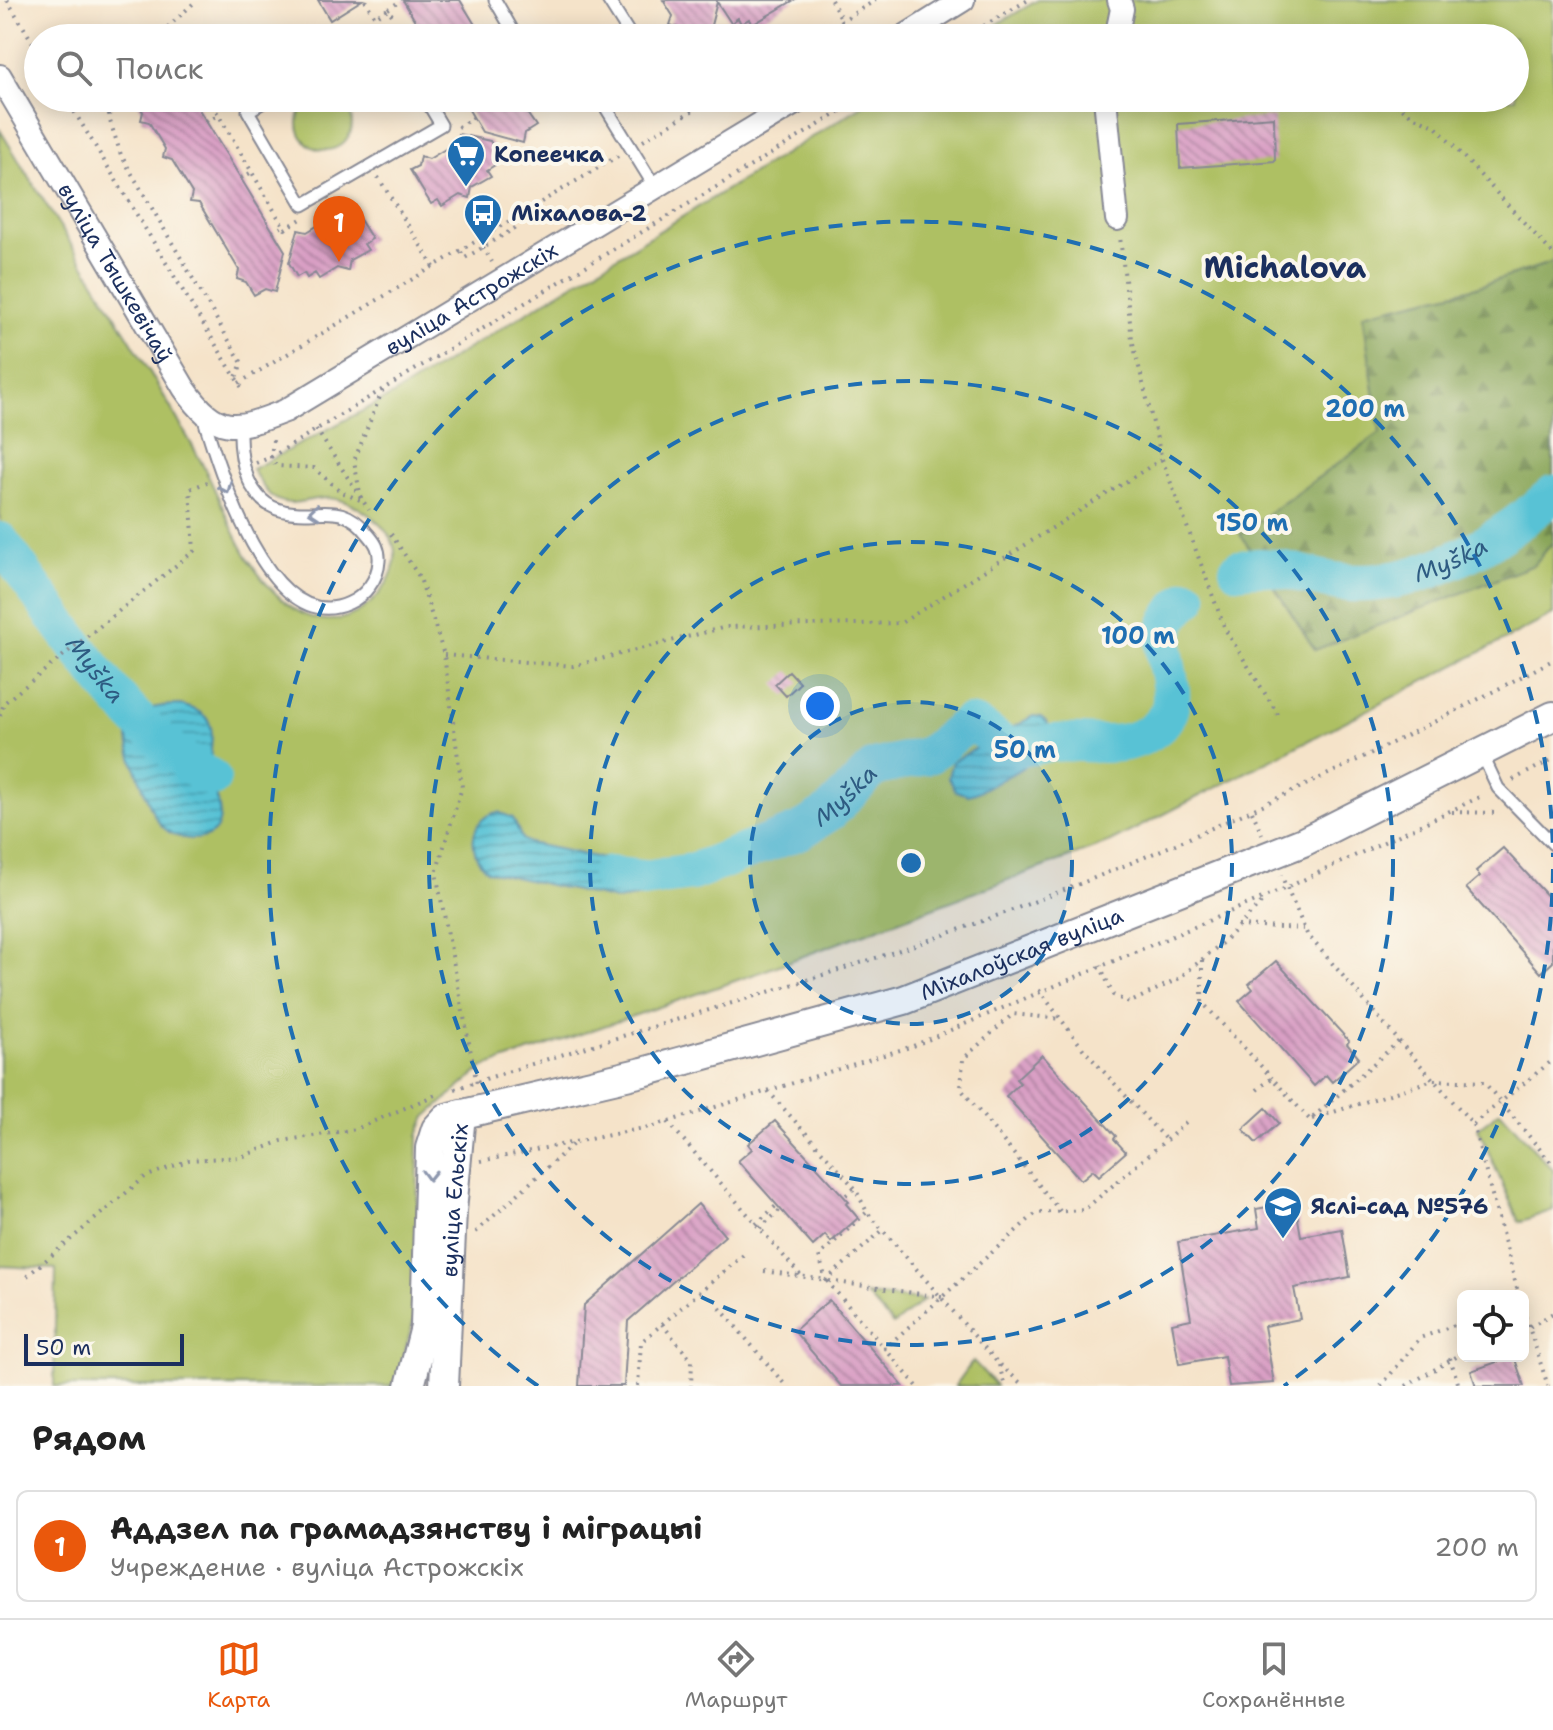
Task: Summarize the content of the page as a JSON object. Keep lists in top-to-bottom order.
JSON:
{
  "streets": {
    "street": [
      "вуліца Тышкевічаў",
      "вуліца Астрожскіх",
      "Міхалоўская вуліца",
      "вуліца Ельскіх"
    ]
  },
  "crossings": [
    ["Міхалоўская вуліца", "вуліца Ельскіх"]
  ],
  "districts": ["Michalova"],
  "water": ["Муška"],
  "places": {
    "supermarket": ["Копеечка"],
    "bus stop": ["Міхалова-2"],
    "school or university": ["Яслі-сад №576"]
  },
  "scale_bar": "50 m",
  "page": {
    "search": "Поиск",
    "pins": "1",
    "scale": "50 m",
    "heading": "Рядом",
    "list": [
      {
        "mark": "1",
        "name": "Аддзел па грамадзянству і міграцыі",
        "note": "Учреждение · вуліца Астрожскіх",
        "value": "200 m"
      }
    ],
    "nav": ["Карта", "Маршрут", "Сохранённые"]
  },
  "rings": [
    "200 m",
    "150 m",
    "100 m",
    "50 m"
  ]
}
